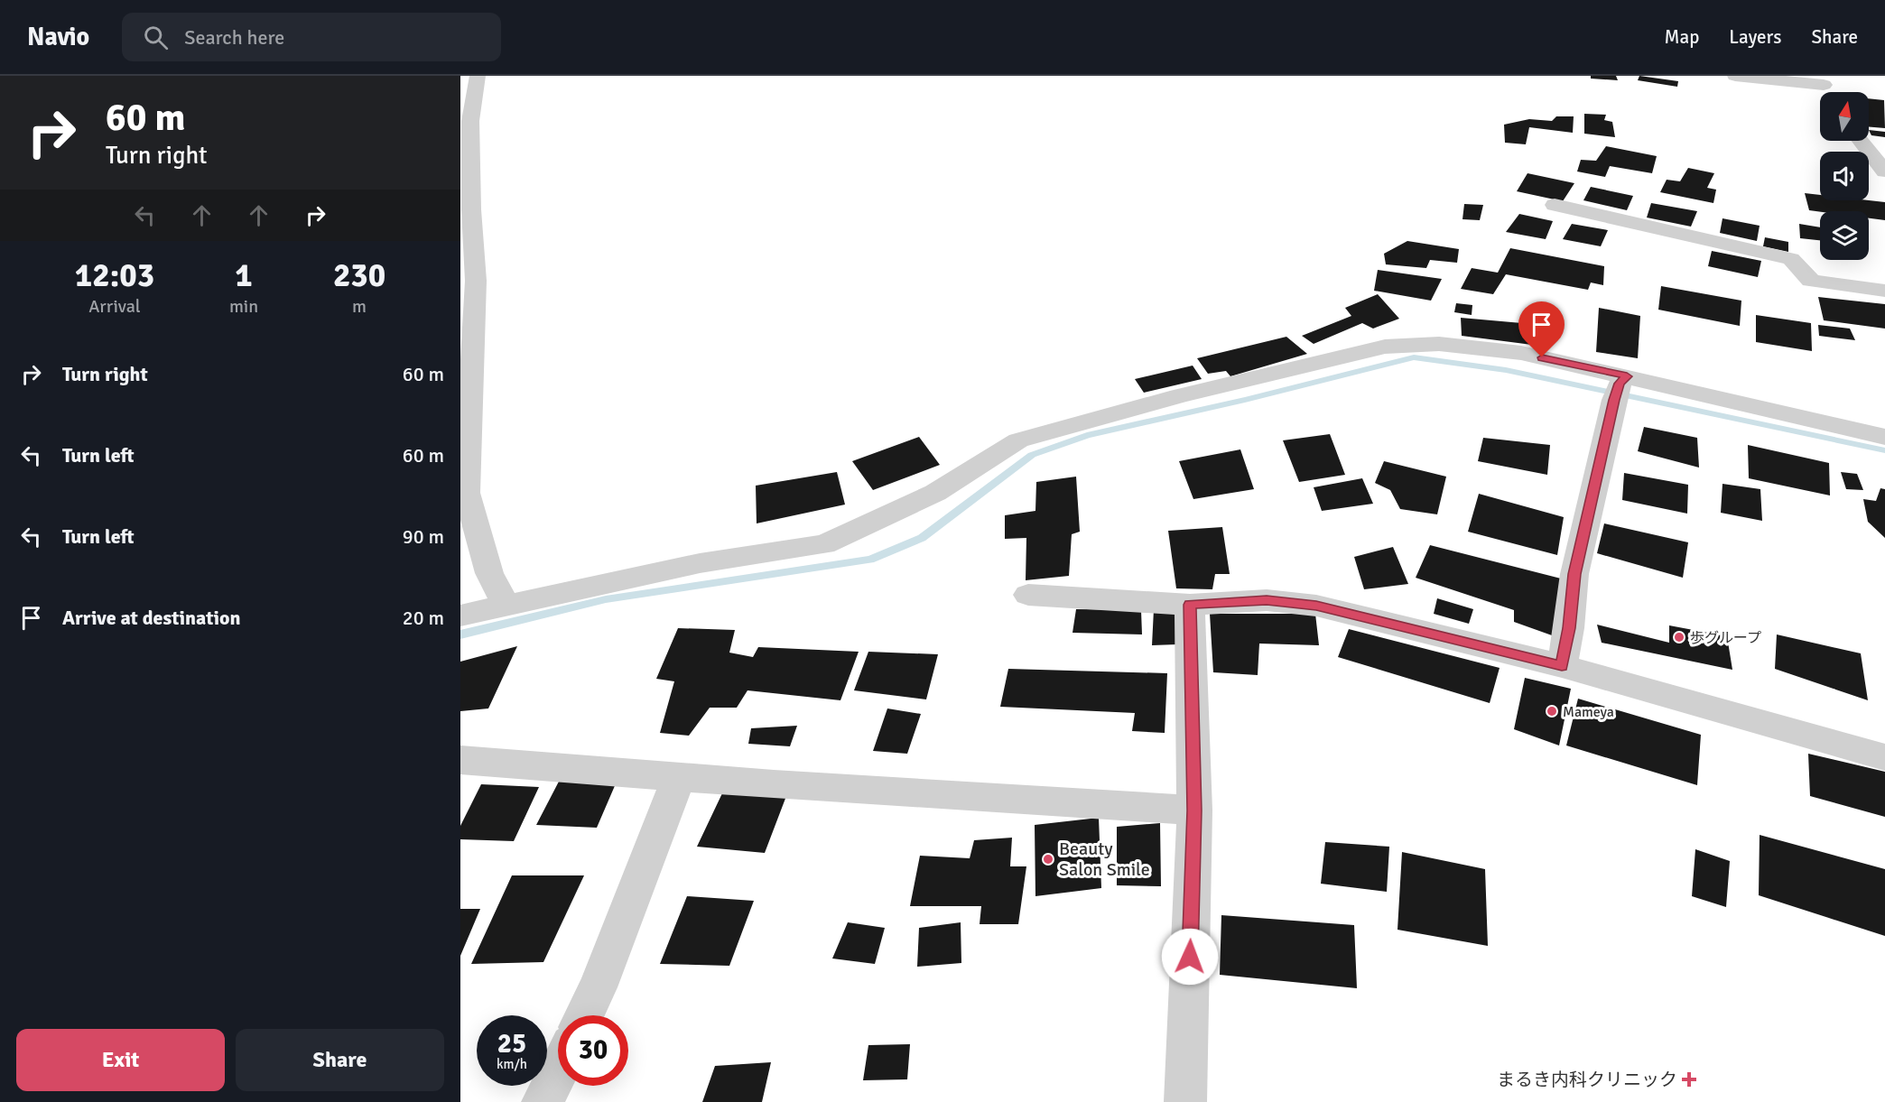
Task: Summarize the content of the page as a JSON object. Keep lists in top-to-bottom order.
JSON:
{
  "places": {
    "other": ["歩グループ", "Mameya", "Beauty Salon Smile"],
    "health": ["まるき内科クリニック"]
  },
  "north": "top",
  "page": {
    "header": "Navio",
    "search": "Search here",
    "nav": ["Map", "Layers", "Share"],
    "turn": ["60 m", "Turn right"],
    "eta": [
      "12:03",
      "Arrival",
      "1",
      "min",
      "230",
      "m"
    ],
    "list": [
      {
        "name": "Turn right",
        "value": "60 m"
      },
      {
        "name": "Turn left",
        "value": "60 m"
      },
      {
        "name": "Turn left",
        "value": "90 m"
      },
      {
        "name": "Arrive at destination",
        "value": "20 m"
      }
    ],
    "speed": "25 km/h",
    "limit": "30",
    "buttons": ["Exit", "Share"]
  }
}
